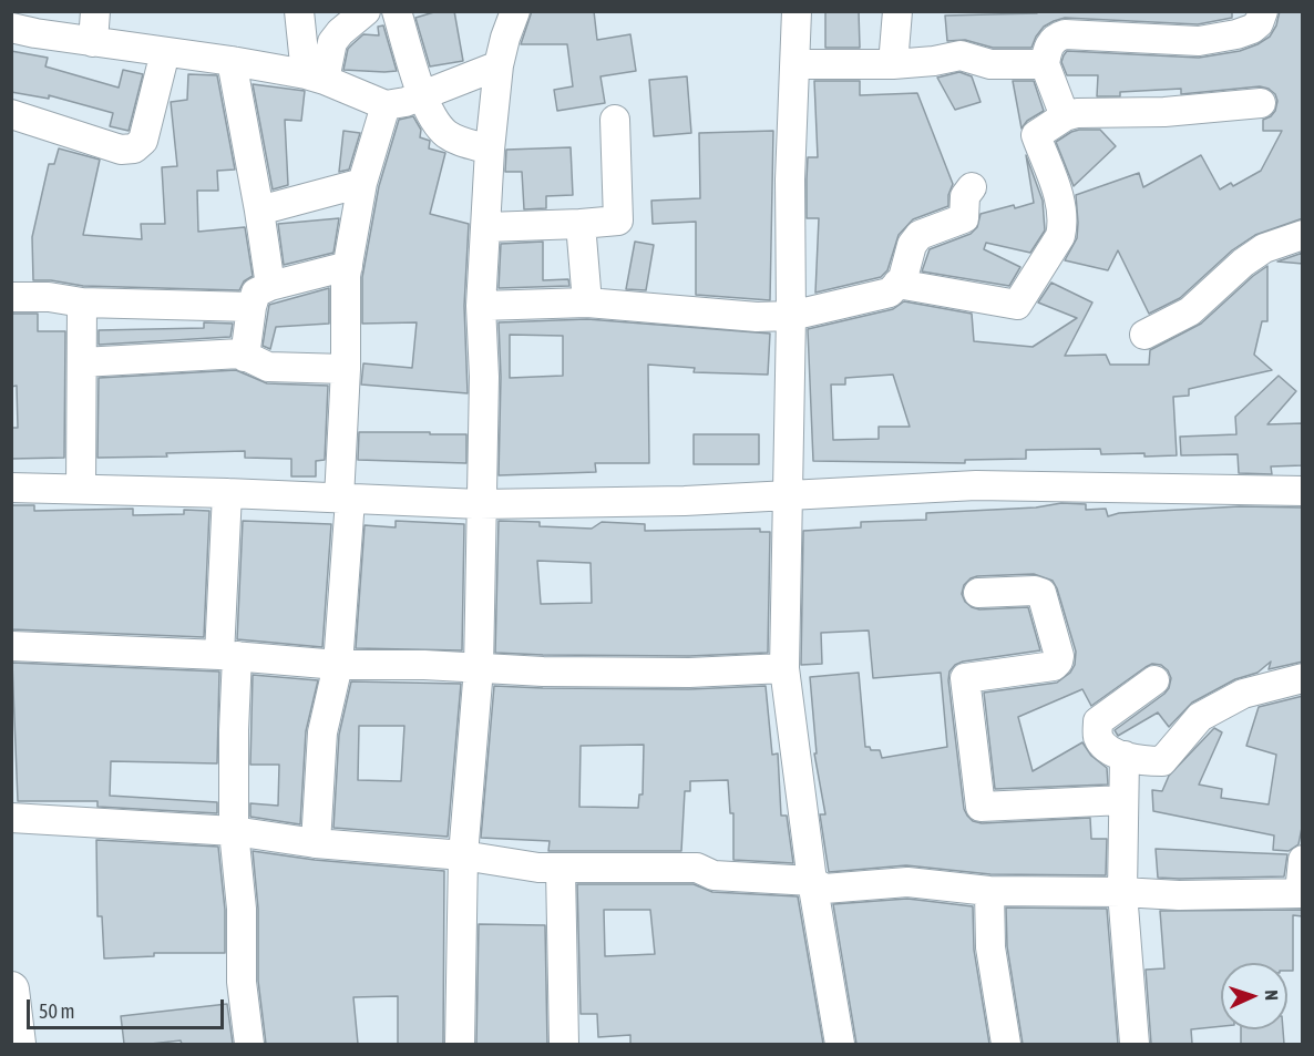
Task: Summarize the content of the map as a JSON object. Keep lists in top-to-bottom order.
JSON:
{
  "scale_bar": "50 m",
  "north": "right"
}
